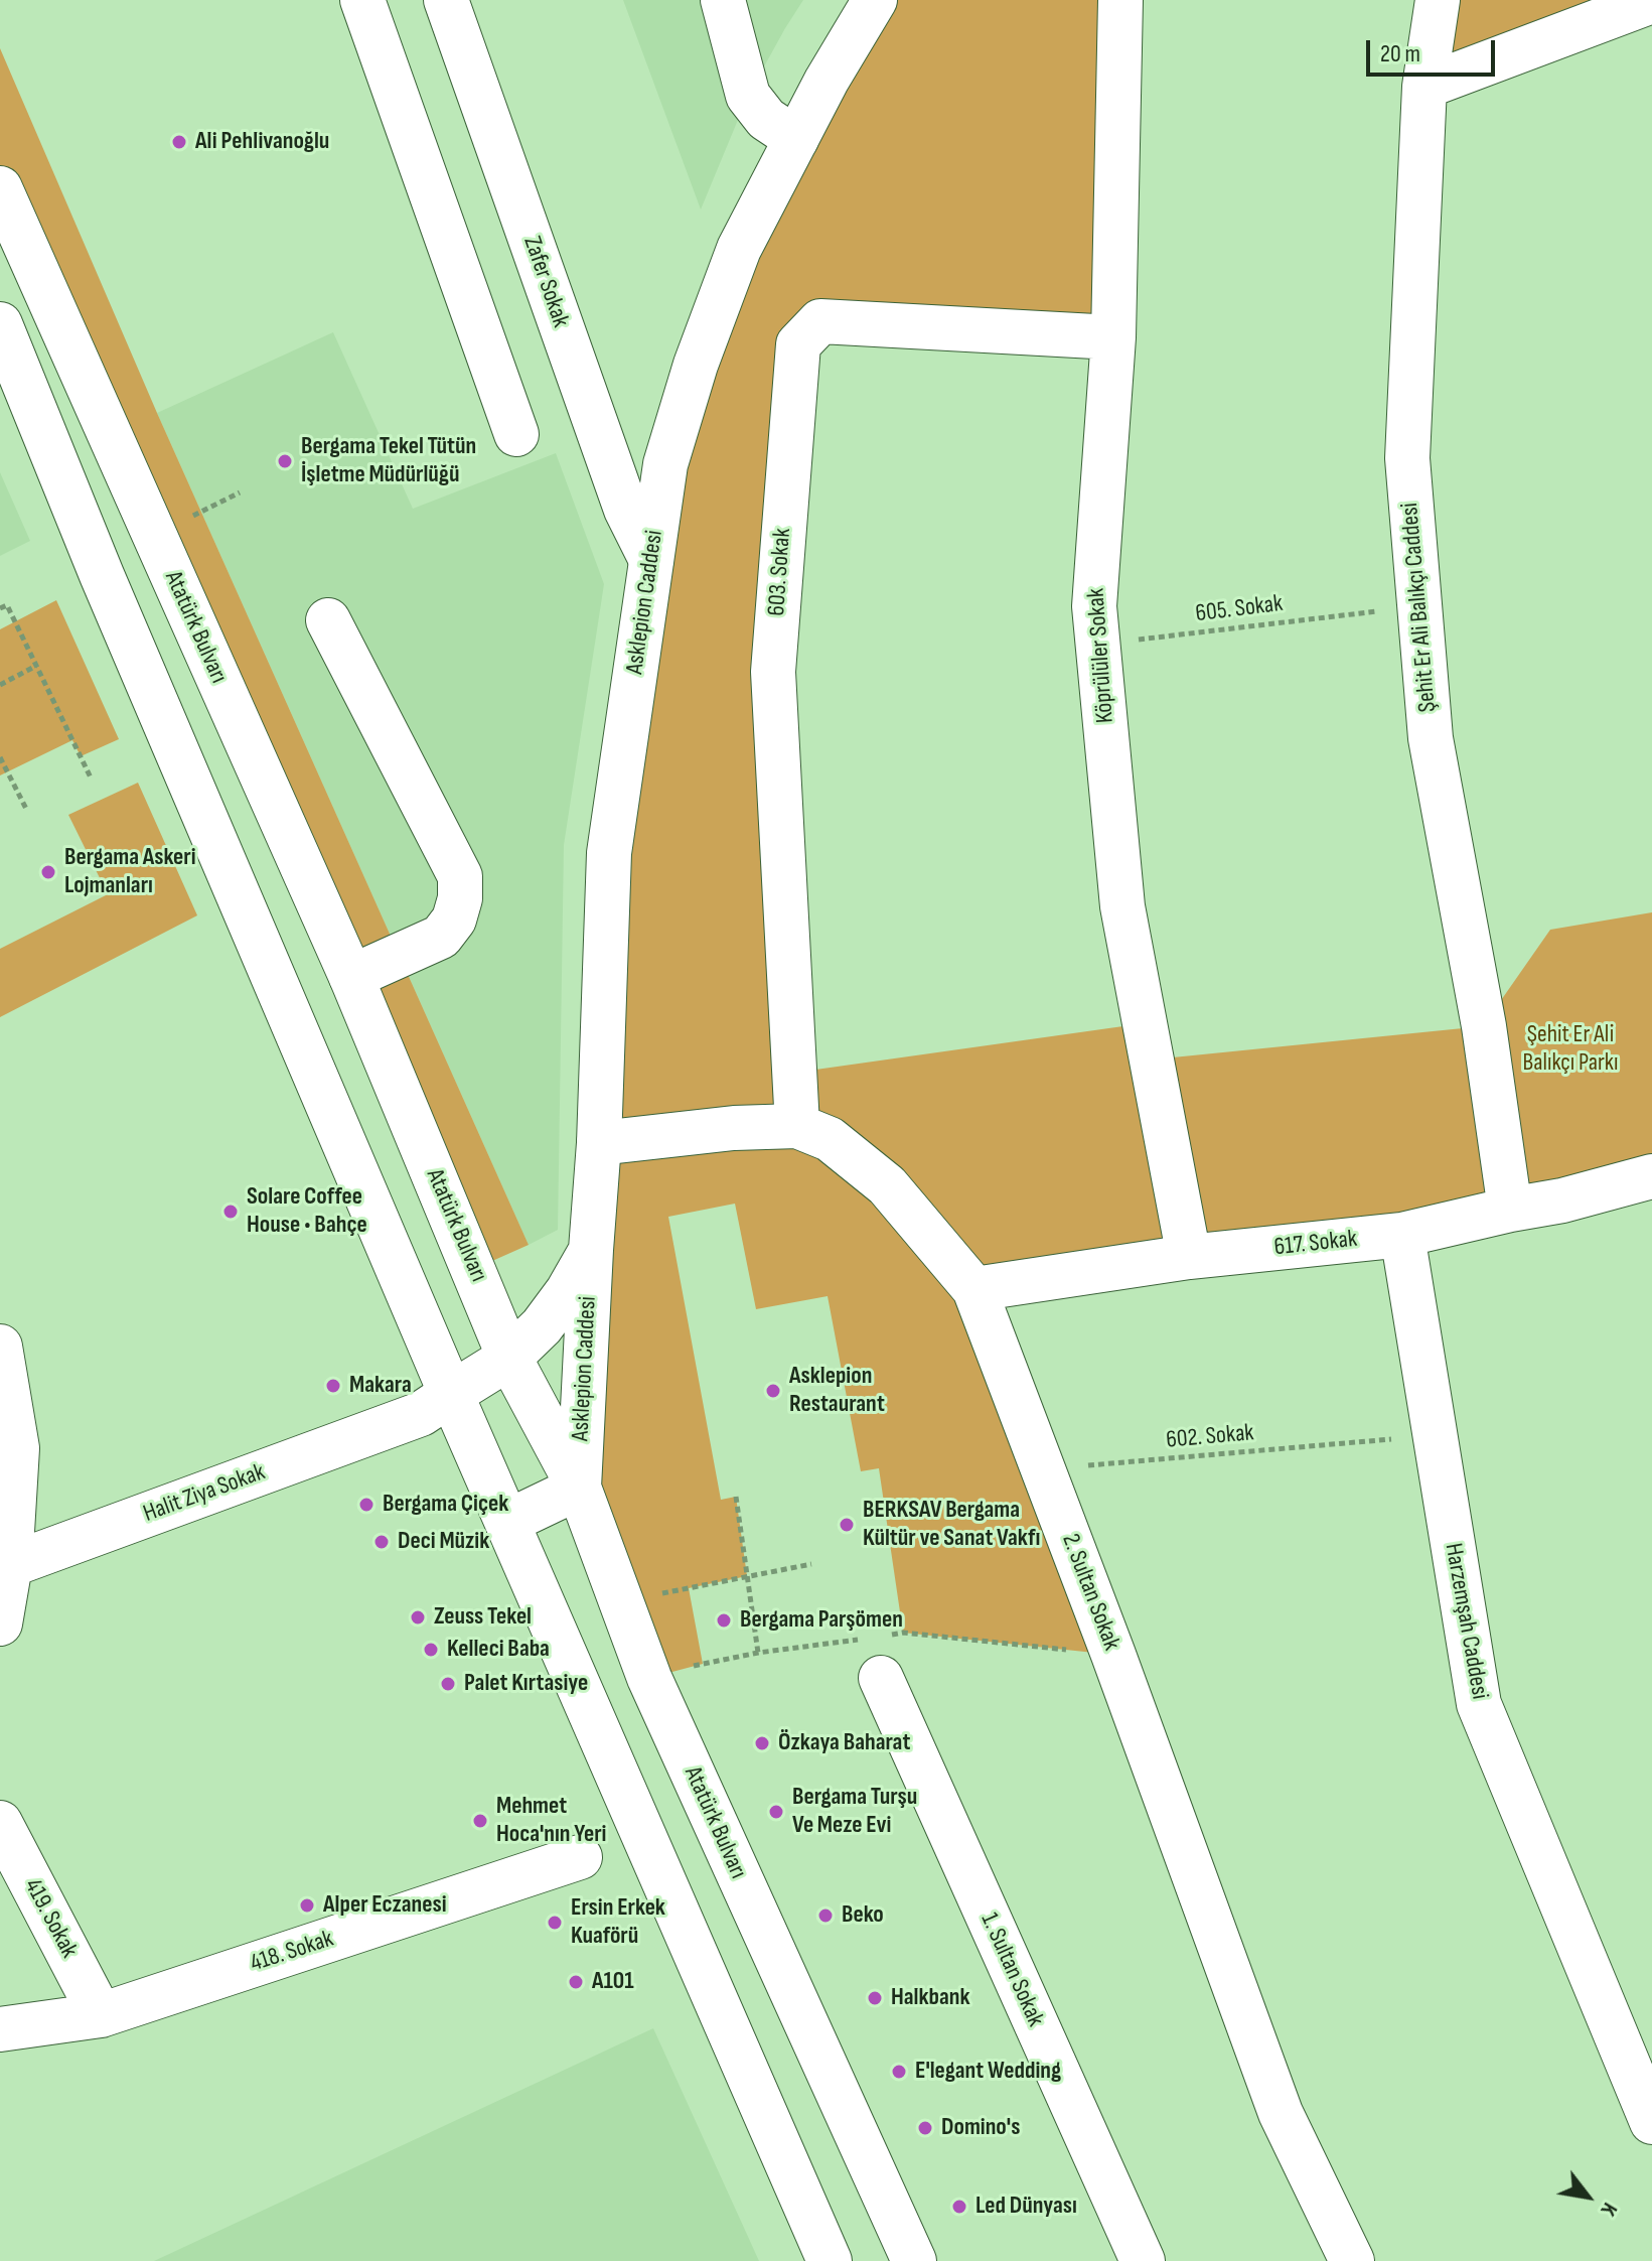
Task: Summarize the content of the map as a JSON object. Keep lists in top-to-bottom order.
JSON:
{
  "streets": {
    "street": [
      "Zafer Sokak",
      "603. Sokak",
      "Asklepion Caddesi",
      "Şehit Er Ali Balıkçı Caddesi",
      "Atatürk Bulvarı",
      "Köprülüler Sokak",
      "617. Sokak",
      "Halit Ziya Sokak",
      "2. Sultan Sokak",
      "Harzemşah Caddesi",
      "419. Sokak",
      "418. Sokak",
      "1. Sultan Sokak"
    ],
    "path": ["605. Sokak", "602. Sokak"]
  },
  "crossings": [
    ["Zafer Sokak", "Asklepion Caddesi"],
    ["603. Sokak", "Köprülüler Sokak"],
    ["603. Sokak", "2. Sultan Sokak"],
    ["Asklepion Caddesi", "Atatürk Bulvarı"],
    ["Asklepion Caddesi", "Halit Ziya Sokak"],
    ["Asklepion Caddesi", "2. Sultan Sokak"],
    ["Şehit Er Ali Balıkçı Caddesi", "617. Sokak"],
    ["605. Sokak", "Köprülüler Sokak"],
    ["Köprülüler Sokak", "617. Sokak"],
    ["617. Sokak", "2. Sultan Sokak"],
    ["617. Sokak", "Harzemşah Caddesi"],
    ["602. Sokak", "2. Sultan Sokak"],
    ["419. Sokak", "418. Sokak"]
  ],
  "parks": ["Şehit Er Ali Balıkçı Parkı"],
  "places": [
    "Ali Pehlivanoğlu",
    "Bergama Tekel Tütün İşletme Müdürlüğü",
    "Bergama Askeri Lojmanları",
    "Solare Coffee House • Bahçe",
    "Makara",
    "Asklepion Restaurant",
    "Bergama Çiçek",
    "BERKSAV Bergama Kültür ve Sanat Vakfı",
    "Deci Müzik",
    "Zeuss Tekel",
    "Bergama Parşömen",
    "Kelleci Baba",
    "Palet Kırtasiye",
    "Özkaya Baharat",
    "Bergama Turşu Ve Meze Evi",
    "Mehmet Hoca'nın Yeri",
    "Alper Eczanesi",
    "Beko",
    "Ersin Erkek Kuaförü",
    "A101",
    "Halkbank",
    "E'legant Wedding",
    "Domino's",
    "Led Dünyası"
  ],
  "scale_bar": "20 m",
  "north": "bottom right"
}
